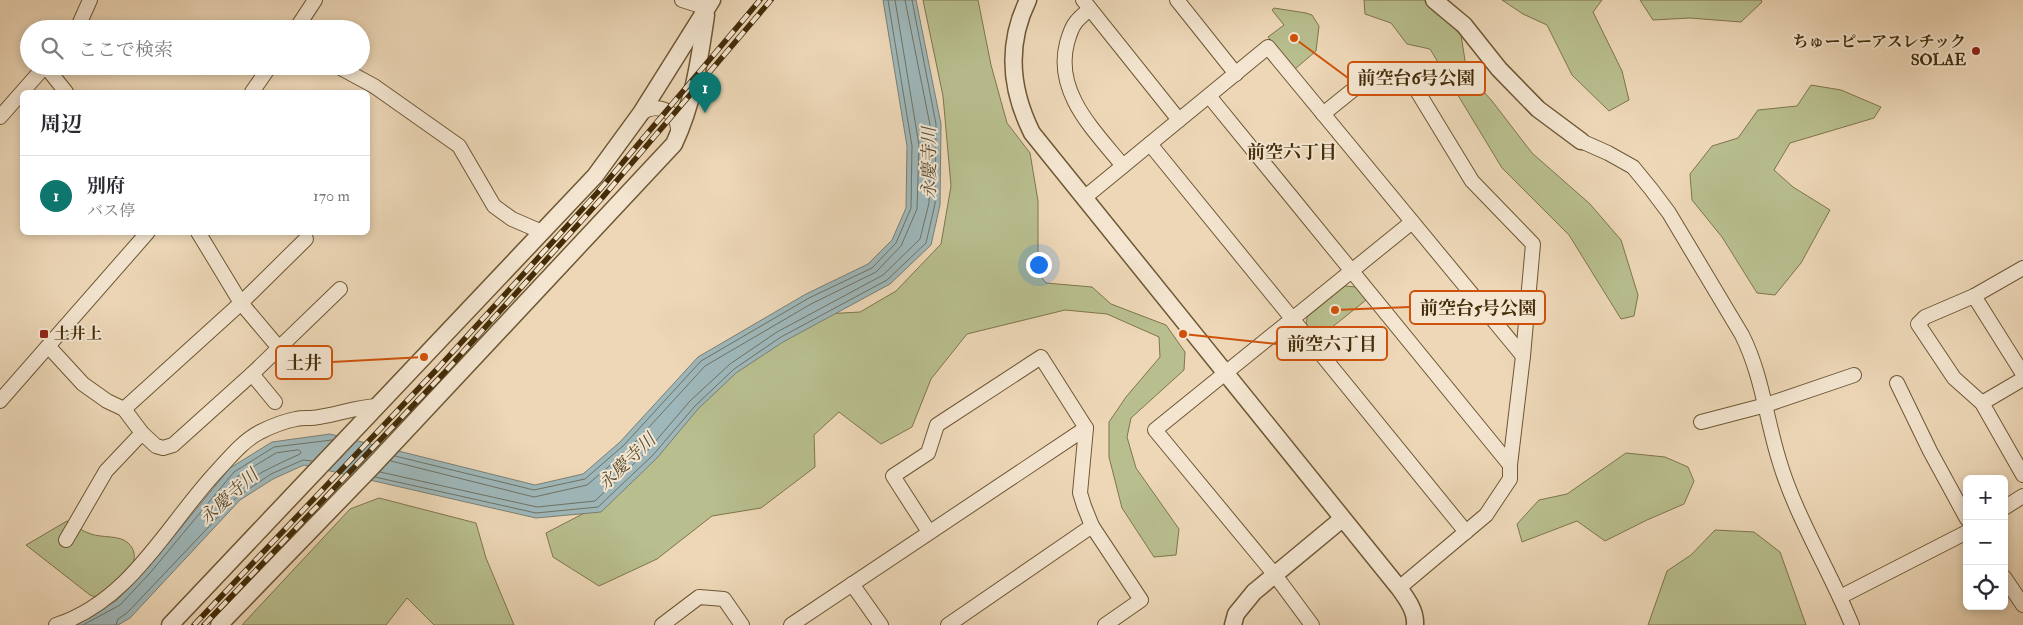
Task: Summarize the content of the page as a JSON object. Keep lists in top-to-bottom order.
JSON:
{
  "districts": ["前空六丁目"],
  "water": ["永慶寺川"],
  "places": {
    "other": [
      "前空台6号公園",
      "ちゅーピーアスレチック SOLAE",
      "前空台5号公園",
      "前空六丁目",
      "土井"
    ],
    "transit": ["土井上"]
  },
  "page": {
    "search": "ここで検索",
    "pins": "1",
    "heading": "周辺",
    "list": [
      {
        "mark": "1",
        "name": "別府",
        "note": "バス停",
        "value": "170 m"
      }
    ],
    "map_buttons": ["+", "−"]
  }
}
